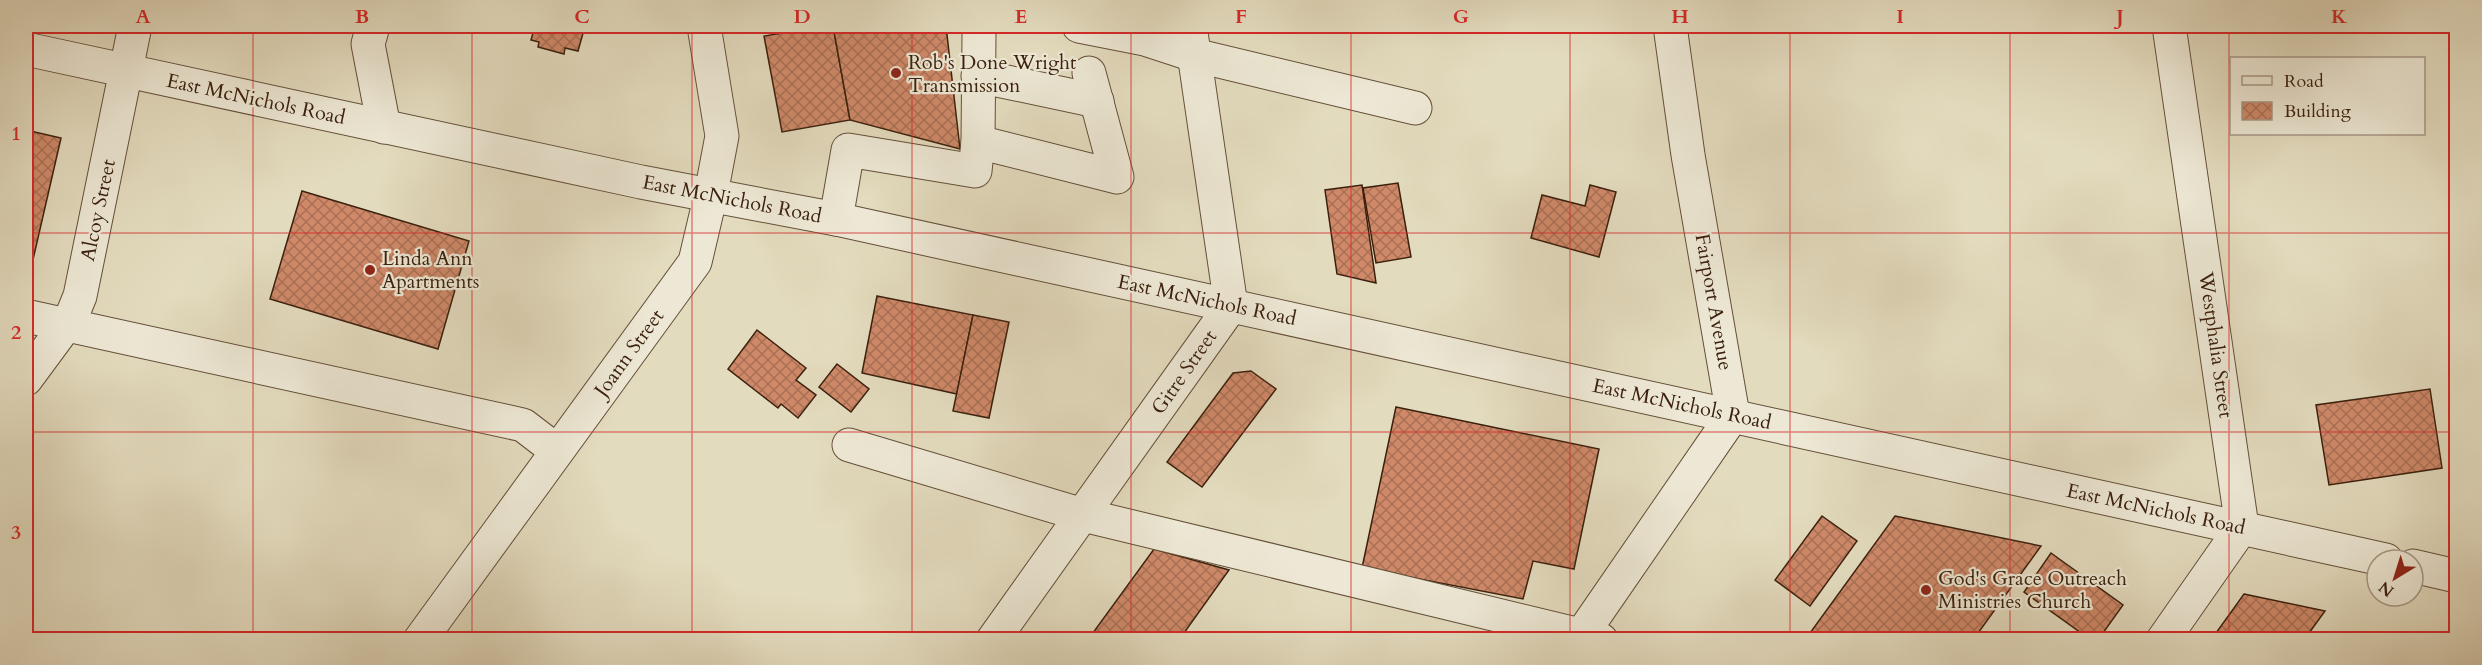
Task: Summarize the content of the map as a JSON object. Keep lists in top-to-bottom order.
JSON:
{
  "streets": {
    "street": [
      "East McNichols Road",
      "Alcoy Street",
      "Fairport Avenue",
      "Westphalia Street",
      "Joann Street",
      "Gitre Street"
    ]
  },
  "crossings": [
    ["East McNichols Road", "Alcoy Street"],
    ["East McNichols Road", "Fairport Avenue"],
    ["East McNichols Road", "Westphalia Street"],
    ["East McNichols Road", "Joann Street"],
    ["East McNichols Road", "Gitre Street"]
  ],
  "places": ["Rob's Done Wright Transmission", "Linda Ann Apartments", "God's Grace Outreach Ministries Church"],
  "legend": ["Road", "Building"],
  "north": "bottom left",
  "grid": {
    "columns": [
      "A",
      "B",
      "C",
      "D",
      "E",
      "F",
      "G",
      "H",
      "I",
      "J",
      "K"
    ],
    "rows": ["1", "2", "3"]
  }
}
